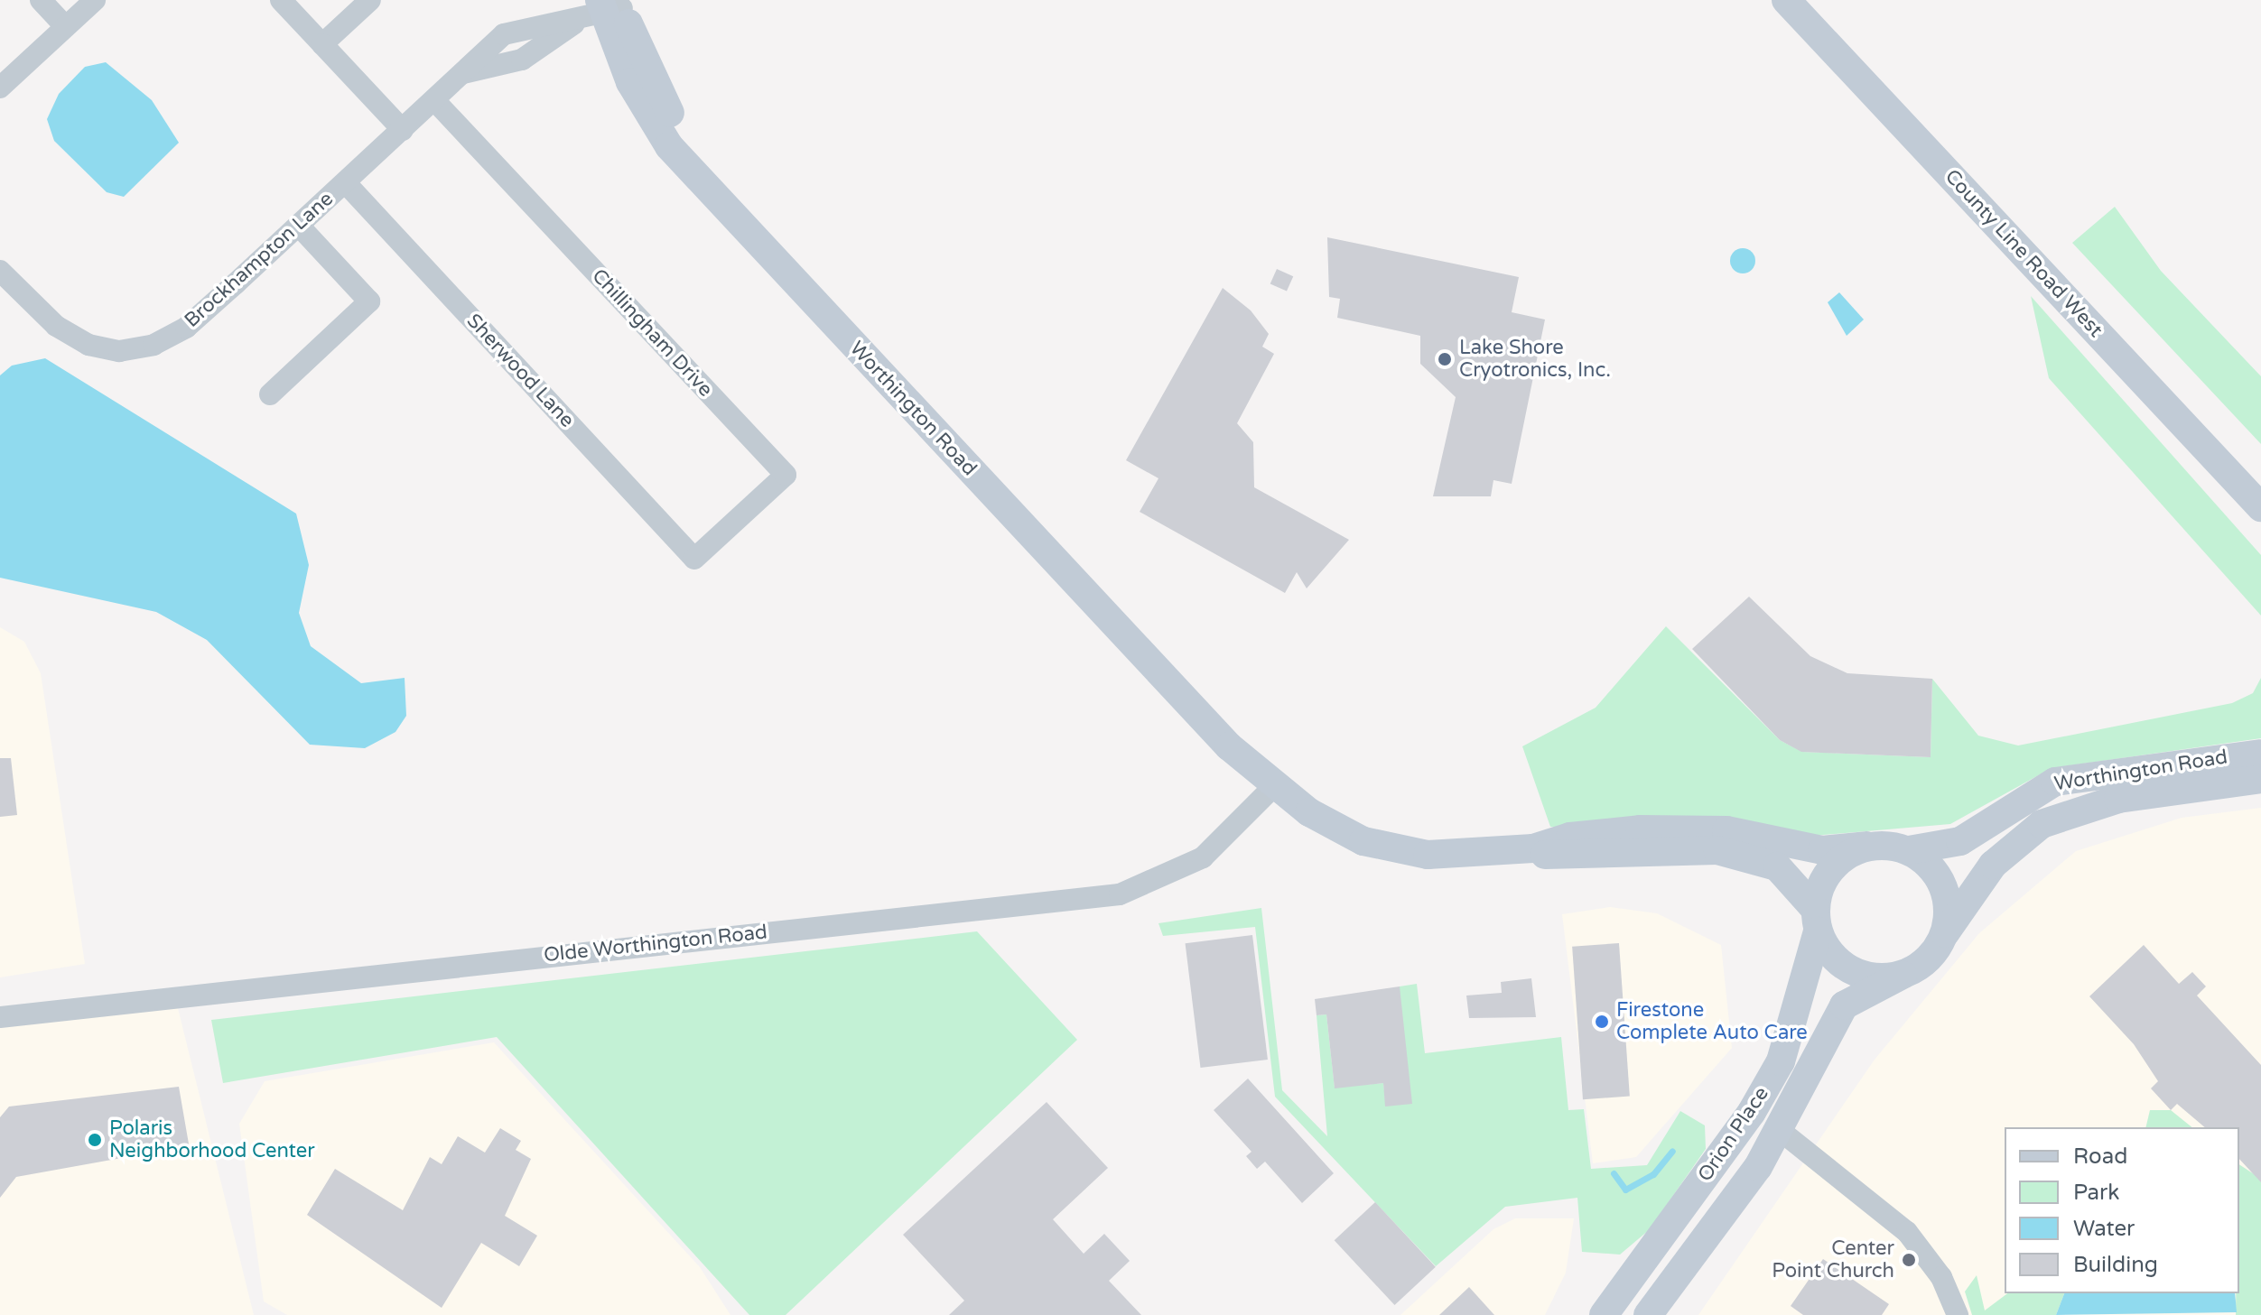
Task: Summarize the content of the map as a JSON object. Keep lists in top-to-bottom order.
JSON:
{
  "streets": {
    "main road": ["County Line Road West", "Worthington Road", "Orion Place"],
    "street": [
      "Brockhampton Lane",
      "Chillingham Drive",
      "Sherwood Lane",
      "Olde Worthington Road"
    ]
  },
  "crossings": [
    ["Brockhampton Lane", "Chillingham Drive"],
    ["Brockhampton Lane", "Sherwood Lane"],
    ["Brockhampton Lane", "Worthington Road"],
    ["Chillingham Drive", "Sherwood Lane"],
    ["Worthington Road", "Olde Worthington Road"],
    ["Worthington Road", "Orion Place"]
  ],
  "places": [
    "Lake Shore Cryotronics, Inc.",
    "Firestone Complete Auto Care",
    "Polaris Neighborhood Center",
    "Center Point Church"
  ],
  "legend": [
    "Road",
    "Park",
    "Water",
    "Building"
  ]
}
